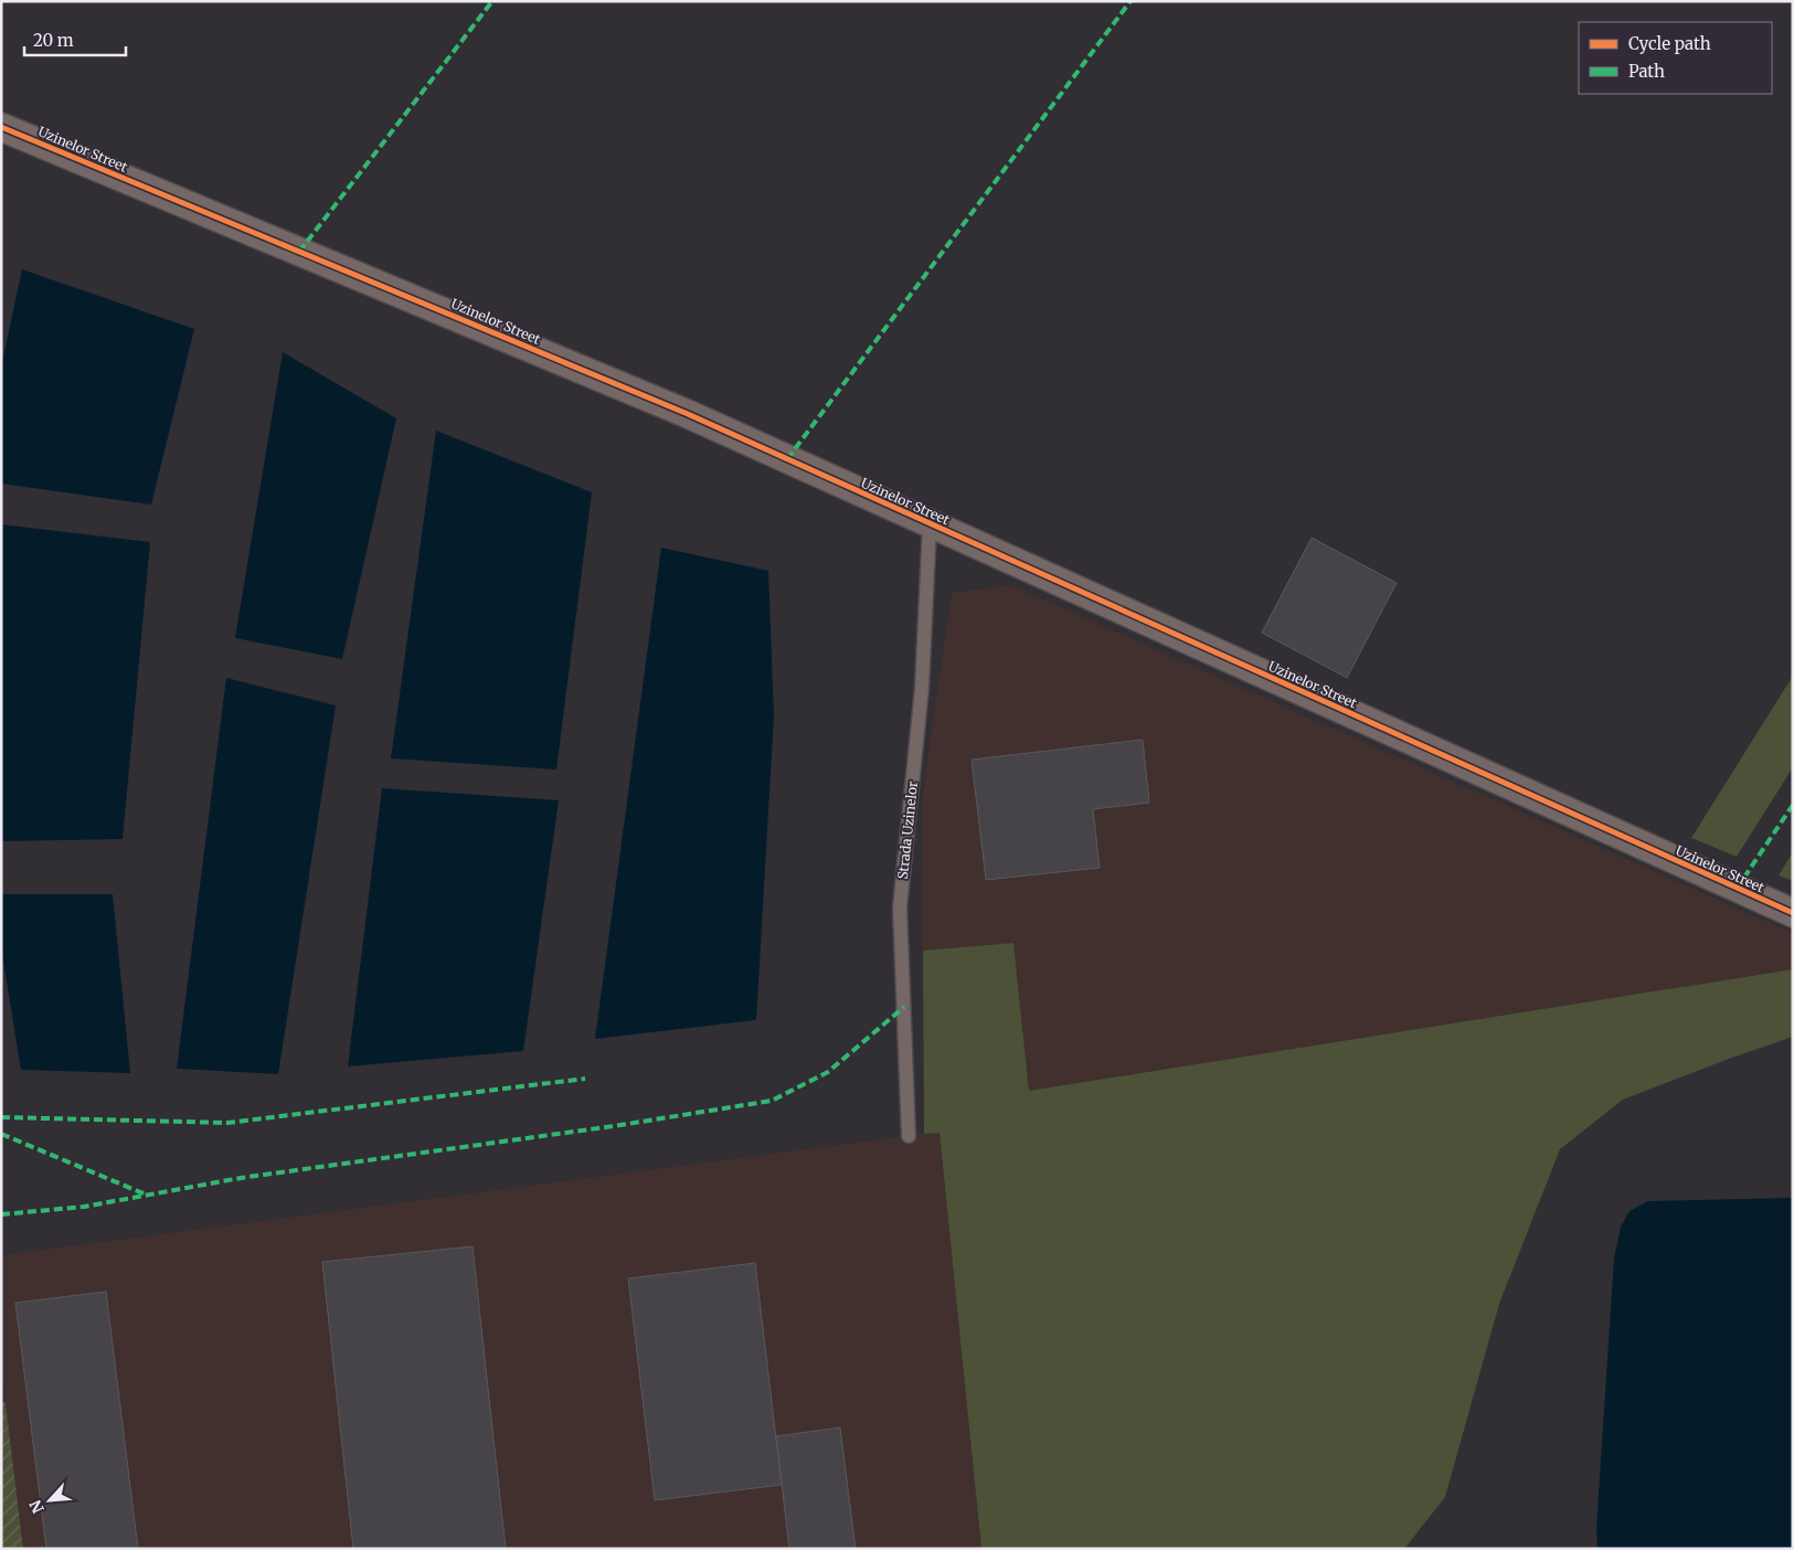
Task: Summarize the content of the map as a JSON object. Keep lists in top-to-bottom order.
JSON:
{
  "streets": {
    "street": ["Uzinelor Street"],
    "lane": ["Strada Uzinelor"]
  },
  "crossings": [
    ["Uzinelor Street", "Strada Uzinelor"]
  ],
  "legend": ["Cycle path", "Path"],
  "scale_bar": "20 m",
  "north": "bottom left"
}
